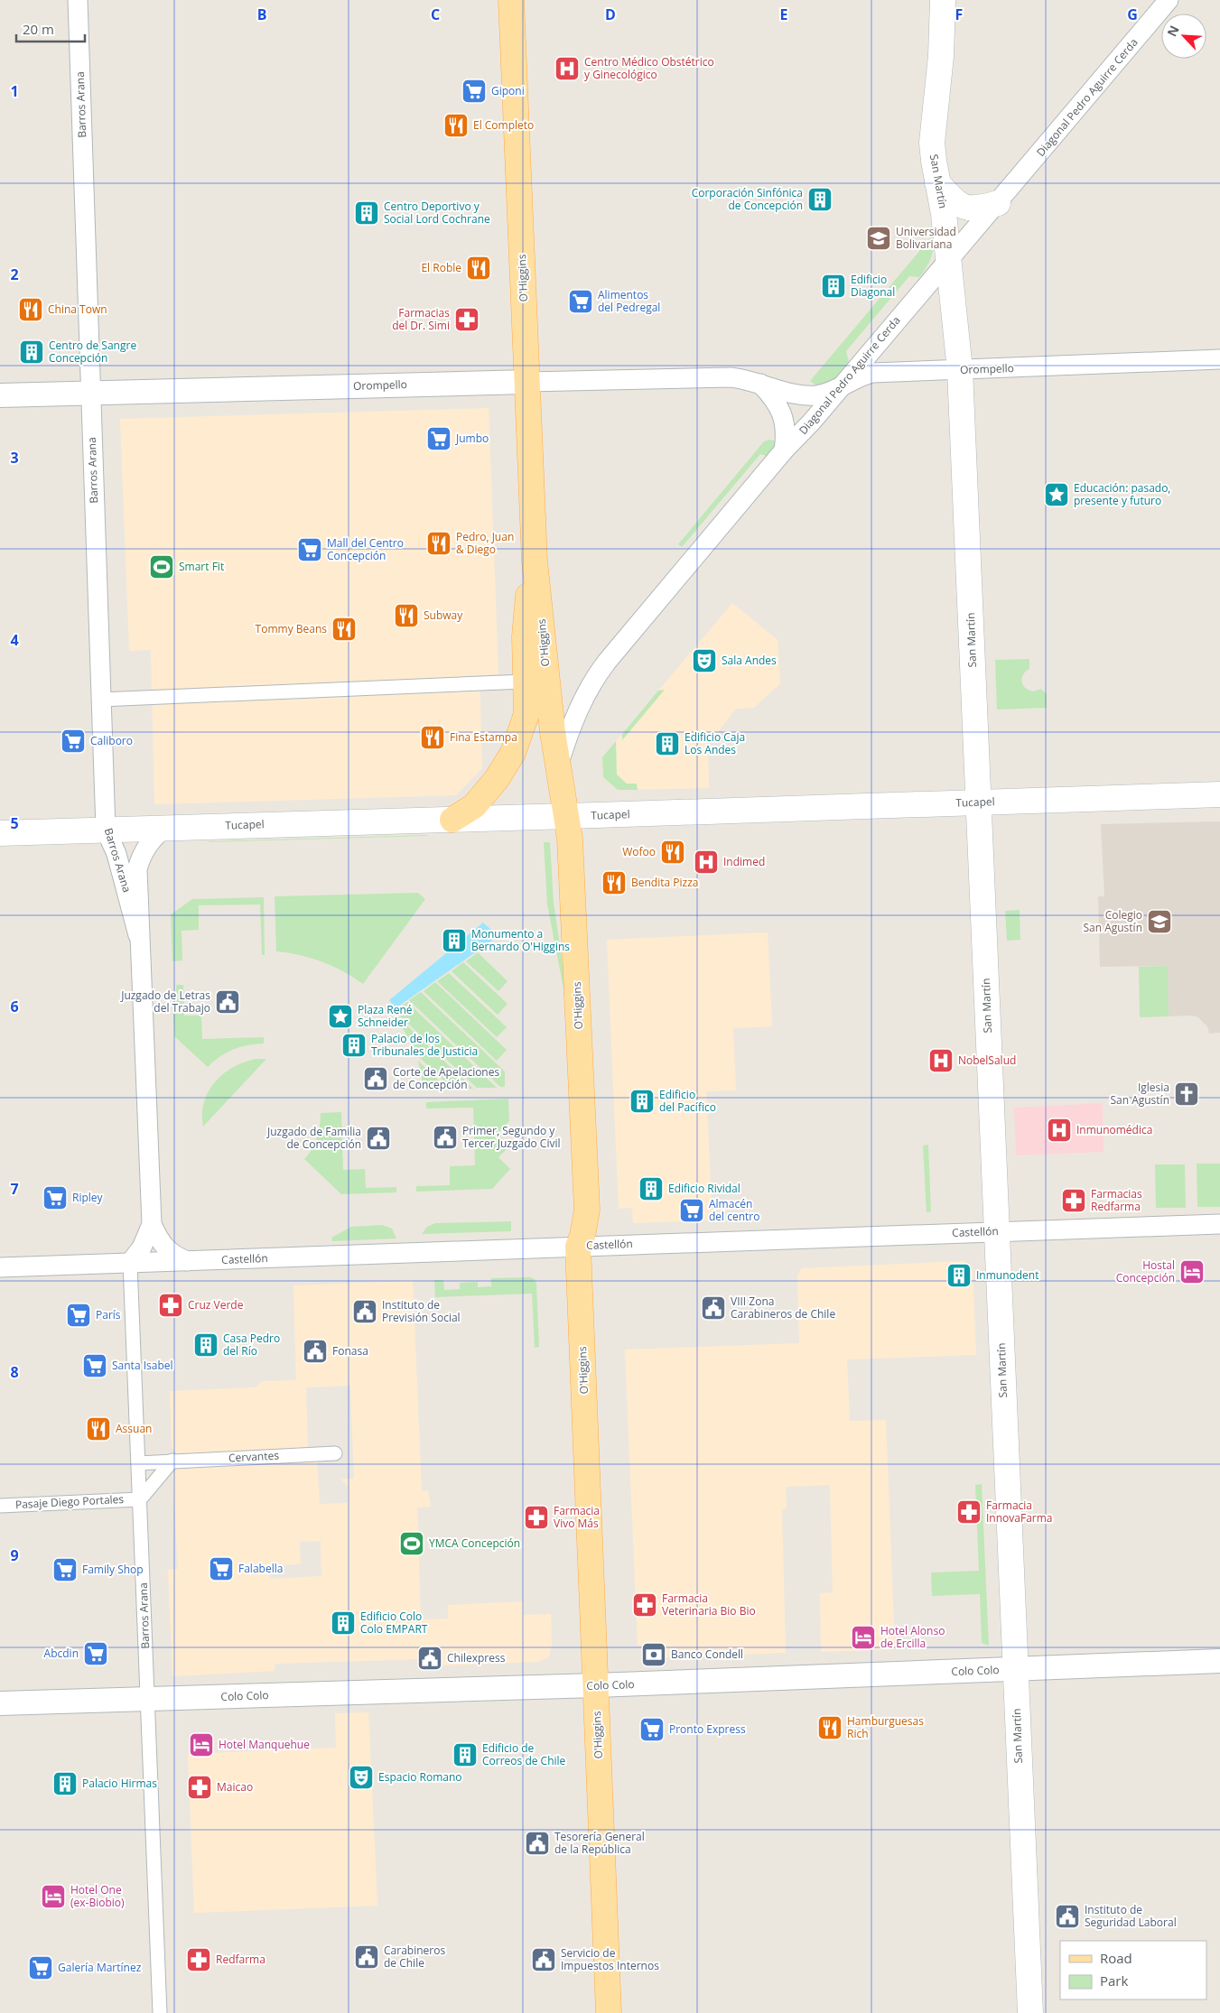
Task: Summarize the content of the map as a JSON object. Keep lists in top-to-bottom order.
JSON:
{
  "streets": {
    "main road": ["San Martín", "O'Higgins", "Tucapel"],
    "street": [
      "Diagonal Pedro Aguirre Cerda",
      "Barros Arana",
      "Orompello",
      "Castellón",
      "Cervantes",
      "Pasaje Diego Portales",
      "Colo Colo"
    ]
  },
  "crossings": [
    ["Diagonal Pedro Aguirre Cerda", "San Martín"],
    ["Diagonal Pedro Aguirre Cerda", "O'Higgins"],
    ["Diagonal Pedro Aguirre Cerda", "Orompello"],
    ["Barros Arana", "Orompello"],
    ["Barros Arana", "Tucapel"],
    ["Barros Arana", "Castellón"],
    ["Barros Arana", "Cervantes"],
    ["Barros Arana", "Pasaje Diego Portales"],
    ["Barros Arana", "Colo Colo"],
    ["San Martín", "Orompello"],
    ["San Martín", "Tucapel"],
    ["San Martín", "Castellón"],
    ["San Martín", "Colo Colo"],
    ["O'Higgins", "Orompello"],
    ["O'Higgins", "Tucapel"],
    ["O'Higgins", "Castellón"],
    ["O'Higgins", "Colo Colo"]
  ],
  "places": {
    "hospital": [
      "Centro Médico Obstétrico y Ginecológico",
      "Indimed",
      "NobelSalud",
      "Inmunomédica"
    ],
    "supermarket": [
      "Giponi",
      "Alimentos del Pedregal",
      "Jumbo",
      "Mall del Centro Concepción",
      "Caliboro",
      "Ripley",
      "Almacén del centro",
      "París",
      "Santa Isabel",
      "Falabella",
      "Family Shop",
      "Abcdin",
      "Pronto Express",
      "Galería Martínez"
    ],
    "restaurant": [
      "El Completo",
      "El Roble",
      "China Town",
      "Pedro, Juan & Diego",
      "Subway",
      "Tommy Beans",
      "Fina Estampa",
      "Wofoo",
      "Bendita Pizza",
      "Assuan",
      "Hamburguesas Rich"
    ],
    "building": [
      "Corporación Sinfónica de Concepción",
      "Centro Deportivo y Social Lord Cochrane",
      "Edificio Diagonal",
      "Centro de Sangre Concepción",
      "Edificio Caja Los Andes",
      "Monumento a Bernardo O'Higgins",
      "Palacio de los Tribunales de Justicia",
      "Edificio del Pacífico",
      "Edificio Rividal",
      "Inmunodent",
      "Casa Pedro del Río",
      "Edificio Colo Colo EMPART",
      "Edificio de Correos de Chile",
      "Palacio Hirmas"
    ],
    "school or university": ["Universidad Bolivariana", "Colegio San Agustín"],
    "pharmacy": [
      "Farmacias del Dr. Simi",
      "Farmacias Redfarma",
      "Cruz Verde",
      "Farmacia InnovaFarma",
      "Farmacia Vivo Más",
      "Farmacia Veterinaria Bio Bio",
      "Maicao",
      "Redfarma"
    ],
    "place": ["Educación: pasado, presente y futuro", "Plaza René Schneider"],
    "sports": ["Smart Fit", "YMCA Concepción"],
    "theatre": ["Sala Andes", "Espacio Romano"],
    "public building": [
      "Juzgado de Letras del Trabajo",
      "Corte de Apelaciones de Concepción",
      "Primer, Segundo y Tercer Juzgado Civil",
      "Juzgado de Familia de Concepción",
      "VIII Zona Carabineros de Chile",
      "Instituto de Previsión Social",
      "Fonasa",
      "Chilexpress",
      "Tesorería General de la República",
      "Instituto de Seguridad Laboral",
      "Carabineros de Chile",
      "Servicio de Impuestos Internos"
    ],
    "church": ["Iglesia San Agustín"],
    "hotel": [
      "Hostal Concepción",
      "Hotel Alonso de Ercilla",
      "Hotel Manquehue",
      "Hotel One (ex-Biobio)"
    ],
    "bank": ["Banco Condell"]
  },
  "legend": ["Road", "Park"],
  "scale_bar": "20 m",
  "north": "top left",
  "grid": {
    "columns": [
      "B",
      "C",
      "D",
      "E",
      "F",
      "G"
    ],
    "rows": [
      "1",
      "2",
      "3",
      "4",
      "5",
      "6",
      "7",
      "8",
      "9"
    ]
  }
}
